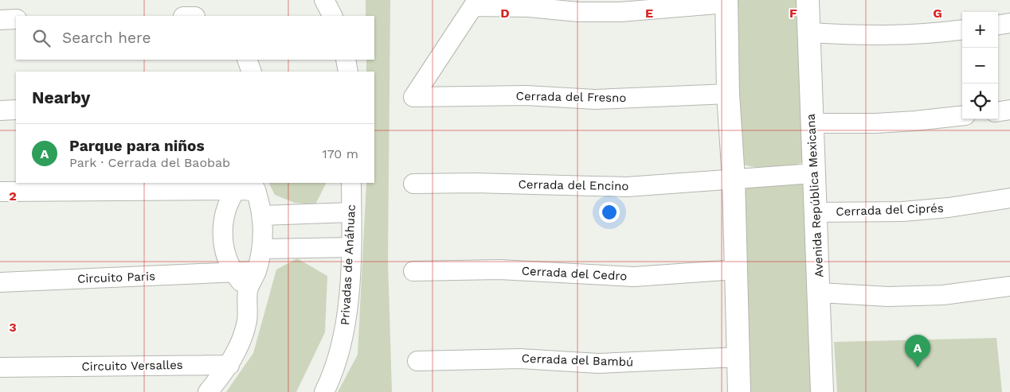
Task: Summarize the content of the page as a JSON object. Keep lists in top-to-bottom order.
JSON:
{
  "streets": {
    "main road": ["Avenida República Mexicana"],
    "street": [
      "Cerrada del Fresno",
      "Cerrada del Encino",
      "Cerrada del Ciprés",
      "Privadas de Anáhuac",
      "Cerrada del Cedro",
      "Circuito Paris",
      "Cerrada del Bambú",
      "Circuito Versalles"
    ]
  },
  "crossings": [
    ["Cerrada del Encino", "Avenida República Mexicana"],
    ["Avenida República Mexicana", "Cerrada del Ciprés"]
  ],
  "page": {
    "map_buttons": ["+", "−"],
    "search": "Search here",
    "heading": "Nearby",
    "list": [
      {
        "mark": "A",
        "name": "Parque para niños",
        "note": "Park · Cerrada del Baobab",
        "value": "170 m"
      }
    ],
    "pins": "A"
  },
  "grid": {
    "columns": [
      "D",
      "E",
      "F",
      "G"
    ],
    "rows": ["2", "3"]
  }
}
